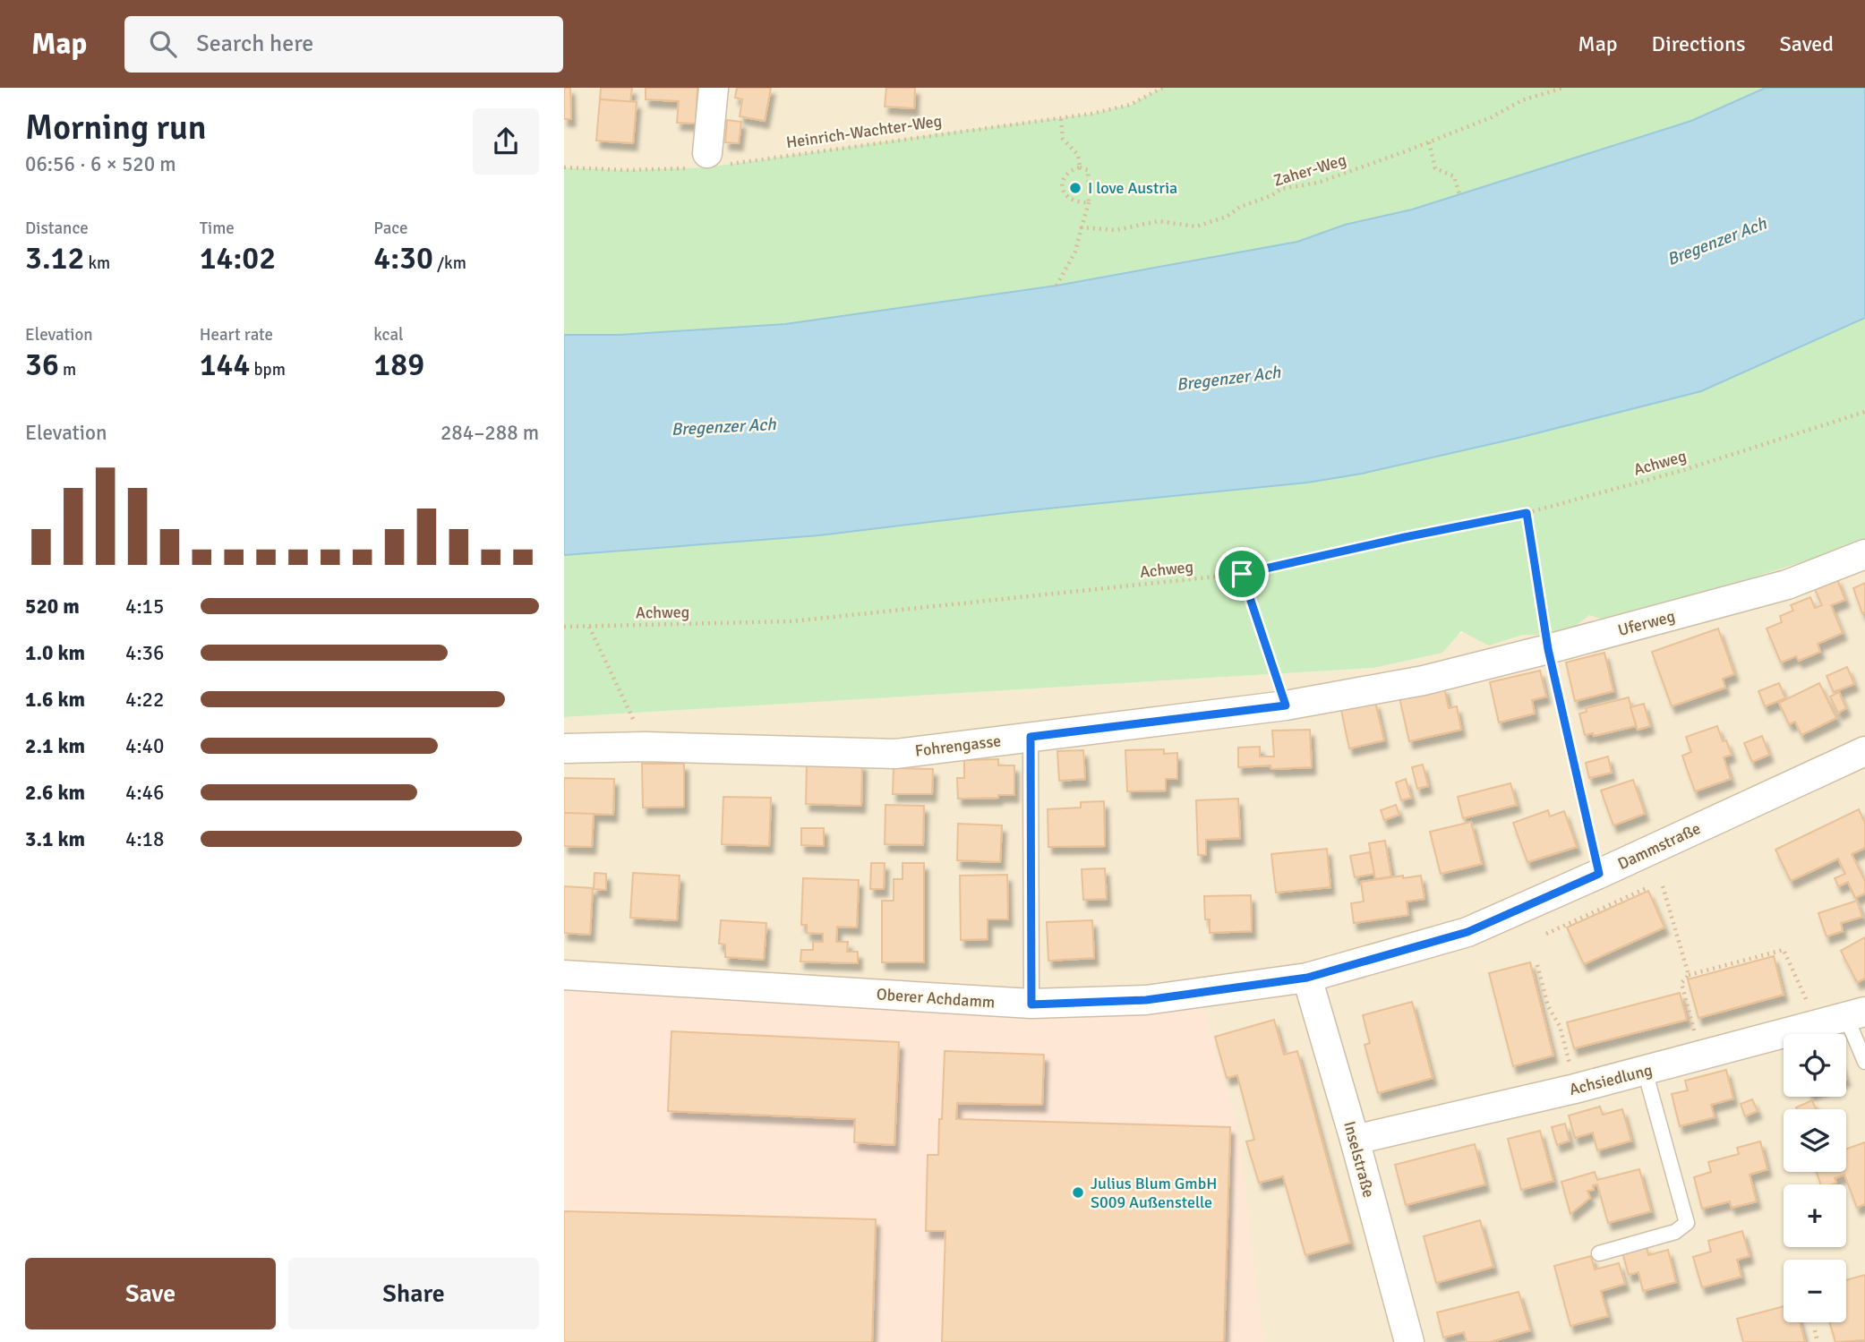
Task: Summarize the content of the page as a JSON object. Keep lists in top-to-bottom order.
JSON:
{
  "streets": {
    "street": [
      "Uferweg",
      "Fohrengasse",
      "Dammstraße",
      "Oberer Achdamm",
      "Achsiedlung",
      "Inselstraße"
    ],
    "path": ["Heinrich-Wachter-Weg", "Zaher-Weg", "Achweg"]
  },
  "crossings": [
    ["Uferweg", "Fohrengasse"],
    ["Dammstraße", "Oberer Achdamm"],
    ["Dammstraße", "Inselstraße"],
    ["Oberer Achdamm", "Inselstraße"],
    ["Achsiedlung", "Inselstraße"]
  ],
  "water": ["Bregenzer Ach"],
  "places": ["I love Austria", "Julius Blum GmbH S009 Außenstelle"],
  "page": {
    "header": "Map",
    "search": "Search here",
    "nav": ["Map", "Directions", "Saved"],
    "heading": ["Morning run", "06:56 · 6 × 520 m"],
    "stats": [
      ["Distance", "3.12 km"],
      ["Time", "14:02"],
      ["Pace", "4:30 /km"],
      ["Elevation", "36 m"],
      ["Heart rate", "144 bpm"],
      ["kcal", "189"]
    ],
    "chart": ["Elevation", "284–288 m"],
    "list": [
      {
        "name": "520 m",
        "note": "4:15"
      },
      {
        "name": "1.0 km",
        "note": "4:36"
      },
      {
        "name": "1.6 km",
        "note": "4:22"
      },
      {
        "name": "2.1 km",
        "note": "4:40"
      },
      {
        "name": "2.6 km",
        "note": "4:46"
      },
      {
        "name": "3.1 km",
        "note": "4:18"
      }
    ],
    "map_buttons": ["+", "−"],
    "buttons": ["Save", "Share"]
  }
}
